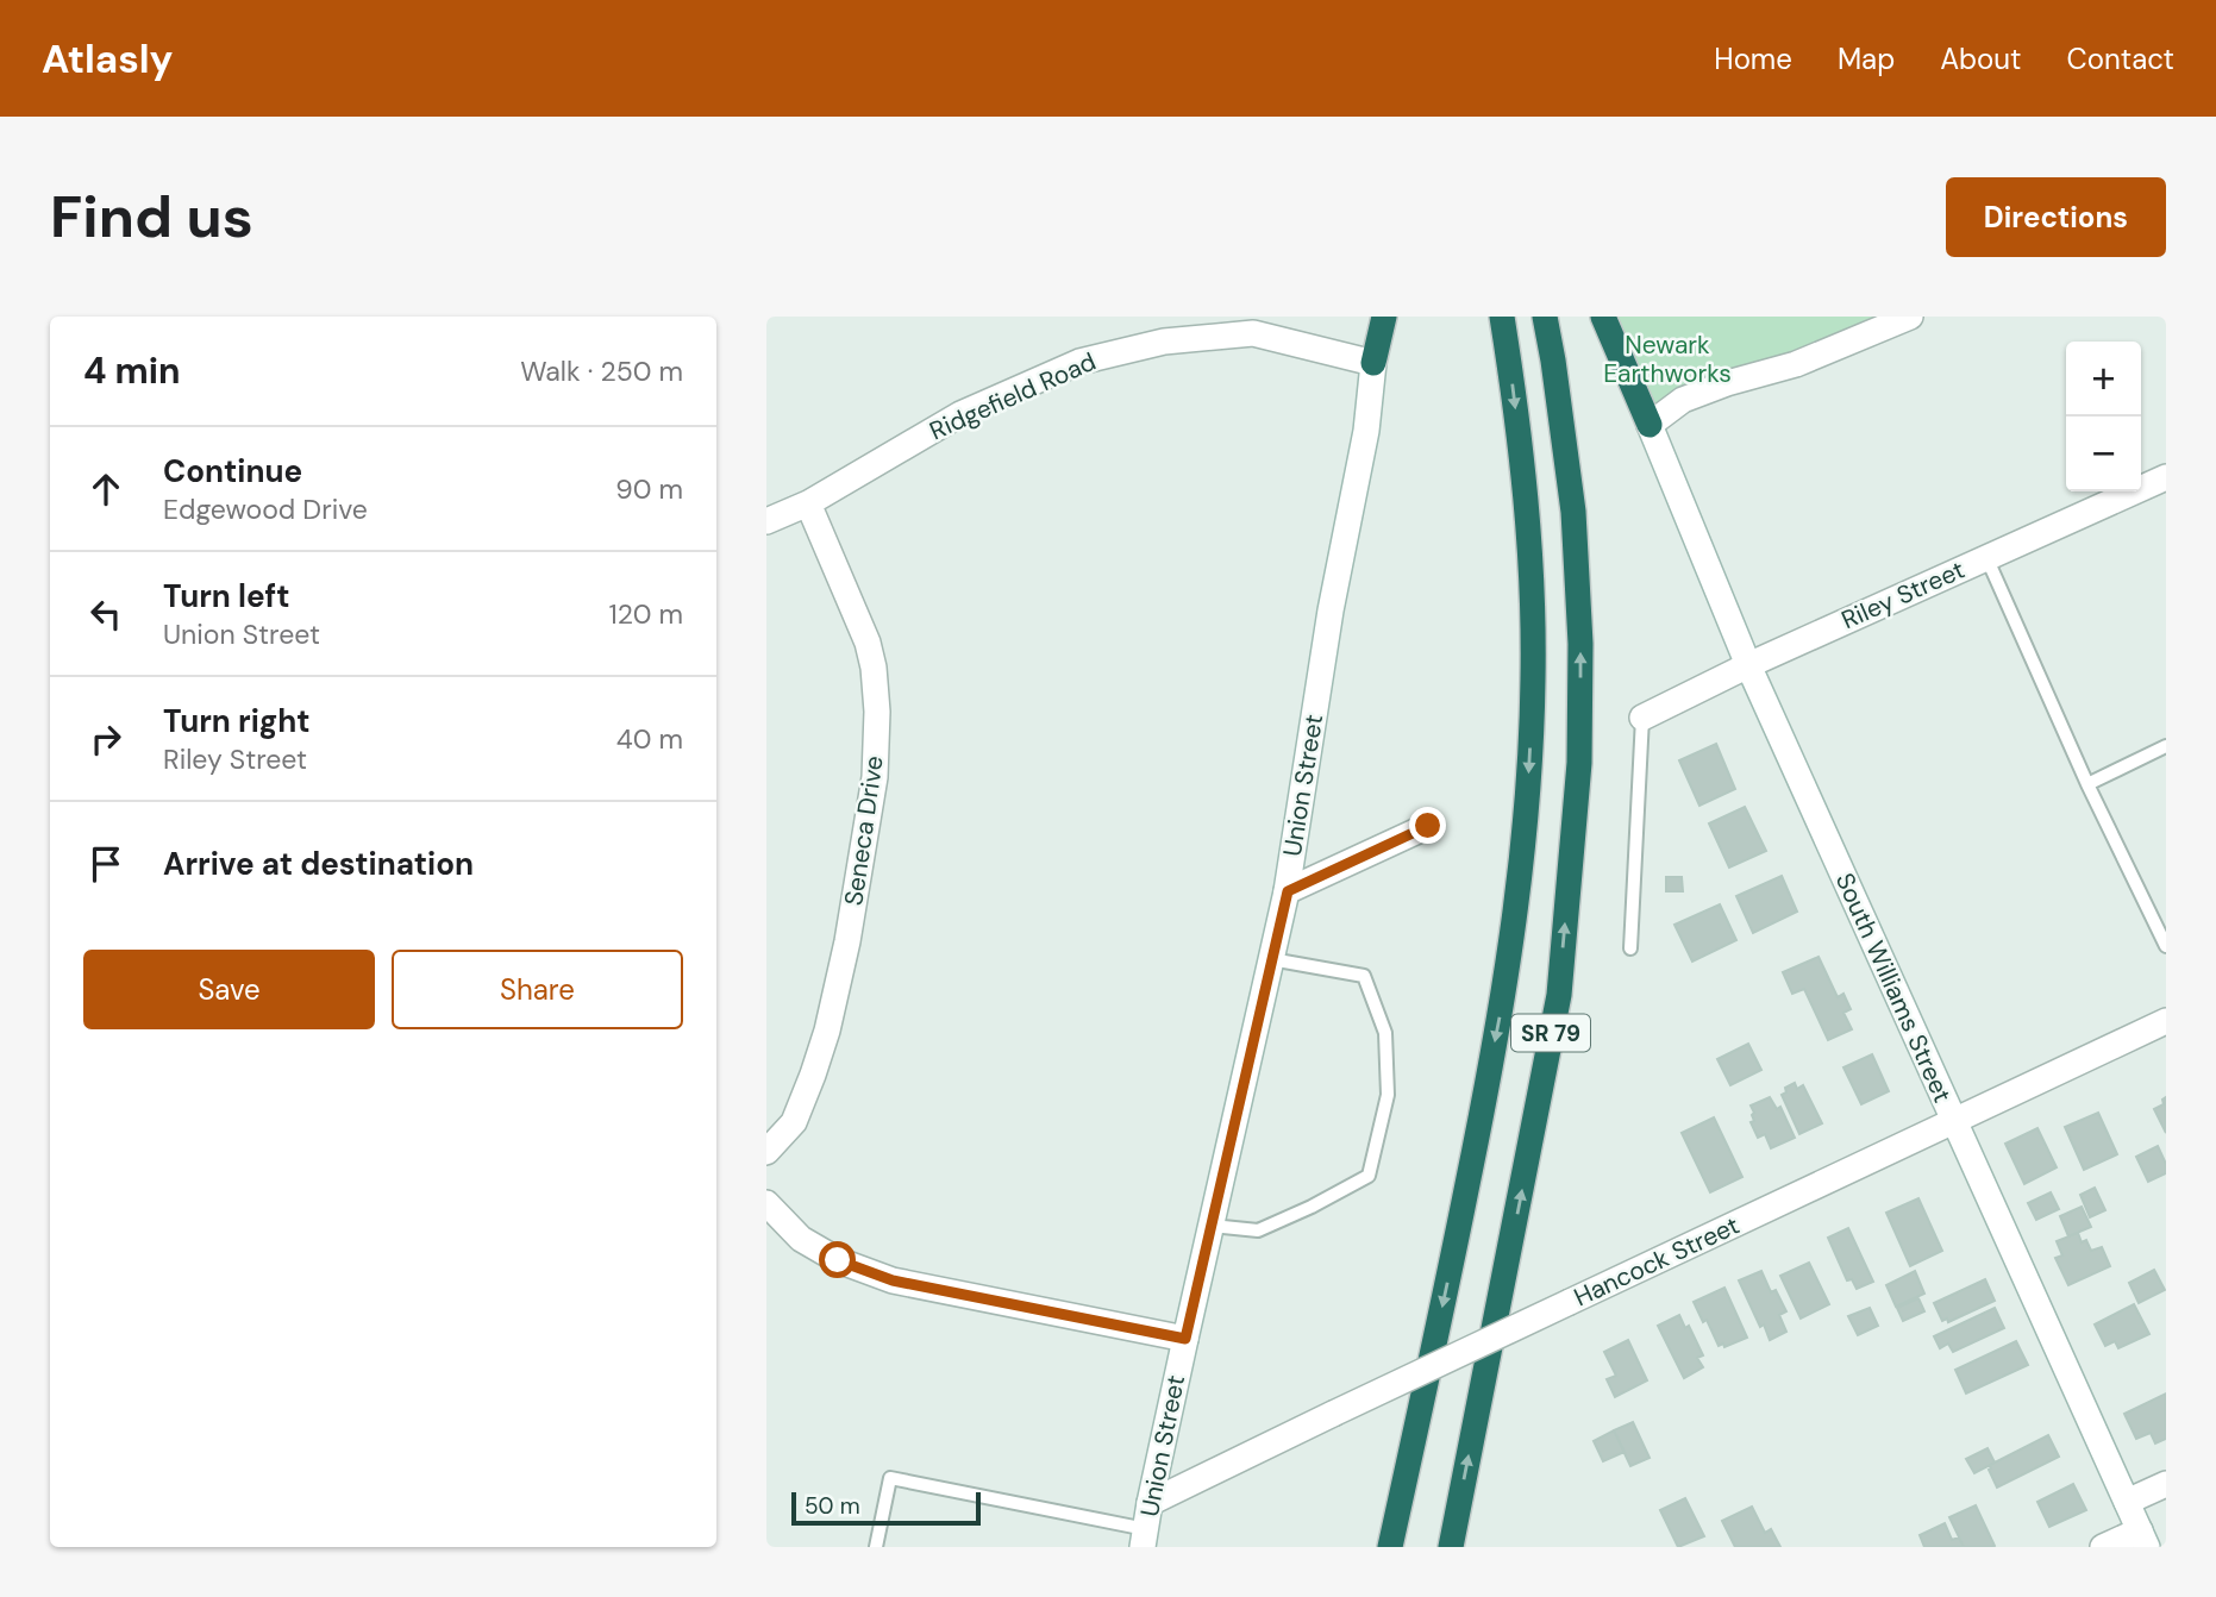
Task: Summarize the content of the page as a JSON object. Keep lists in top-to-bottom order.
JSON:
{
  "streets": {
    "highway": ["SR 79"],
    "street": [
      "Ridgefield Road",
      "Riley Street",
      "Union Street",
      "Seneca Drive",
      "South Williams Street",
      "Hancock Street"
    ]
  },
  "crossings": [
    ["Ridgefield Road", "Union Street"],
    ["Ridgefield Road", "Seneca Drive"],
    ["Riley Street", "South Williams Street"],
    ["Union Street", "Hancock Street"],
    ["South Williams Street", "Hancock Street"]
  ],
  "parks": ["Newark Earthworks"],
  "scale_bar": "50 m",
  "page": {
    "header": "Atlasly",
    "nav": [
      "Home",
      "Map",
      "About",
      "Contact"
    ],
    "buttons": [
      "Directions",
      ["Save", "Share"]
    ],
    "title": "Find us",
    "heading": ["4 min", "Walk · 250 m"],
    "map_buttons": ["+", "−"],
    "list": [
      ["Continue", "Edgewood Drive", "90 m"],
      ["Turn left", "Union Street", "120 m"],
      ["Turn right", "Riley Street", "40 m"],
      "Arrive at destination"
    ],
    "scale": "50 m"
  }
}
